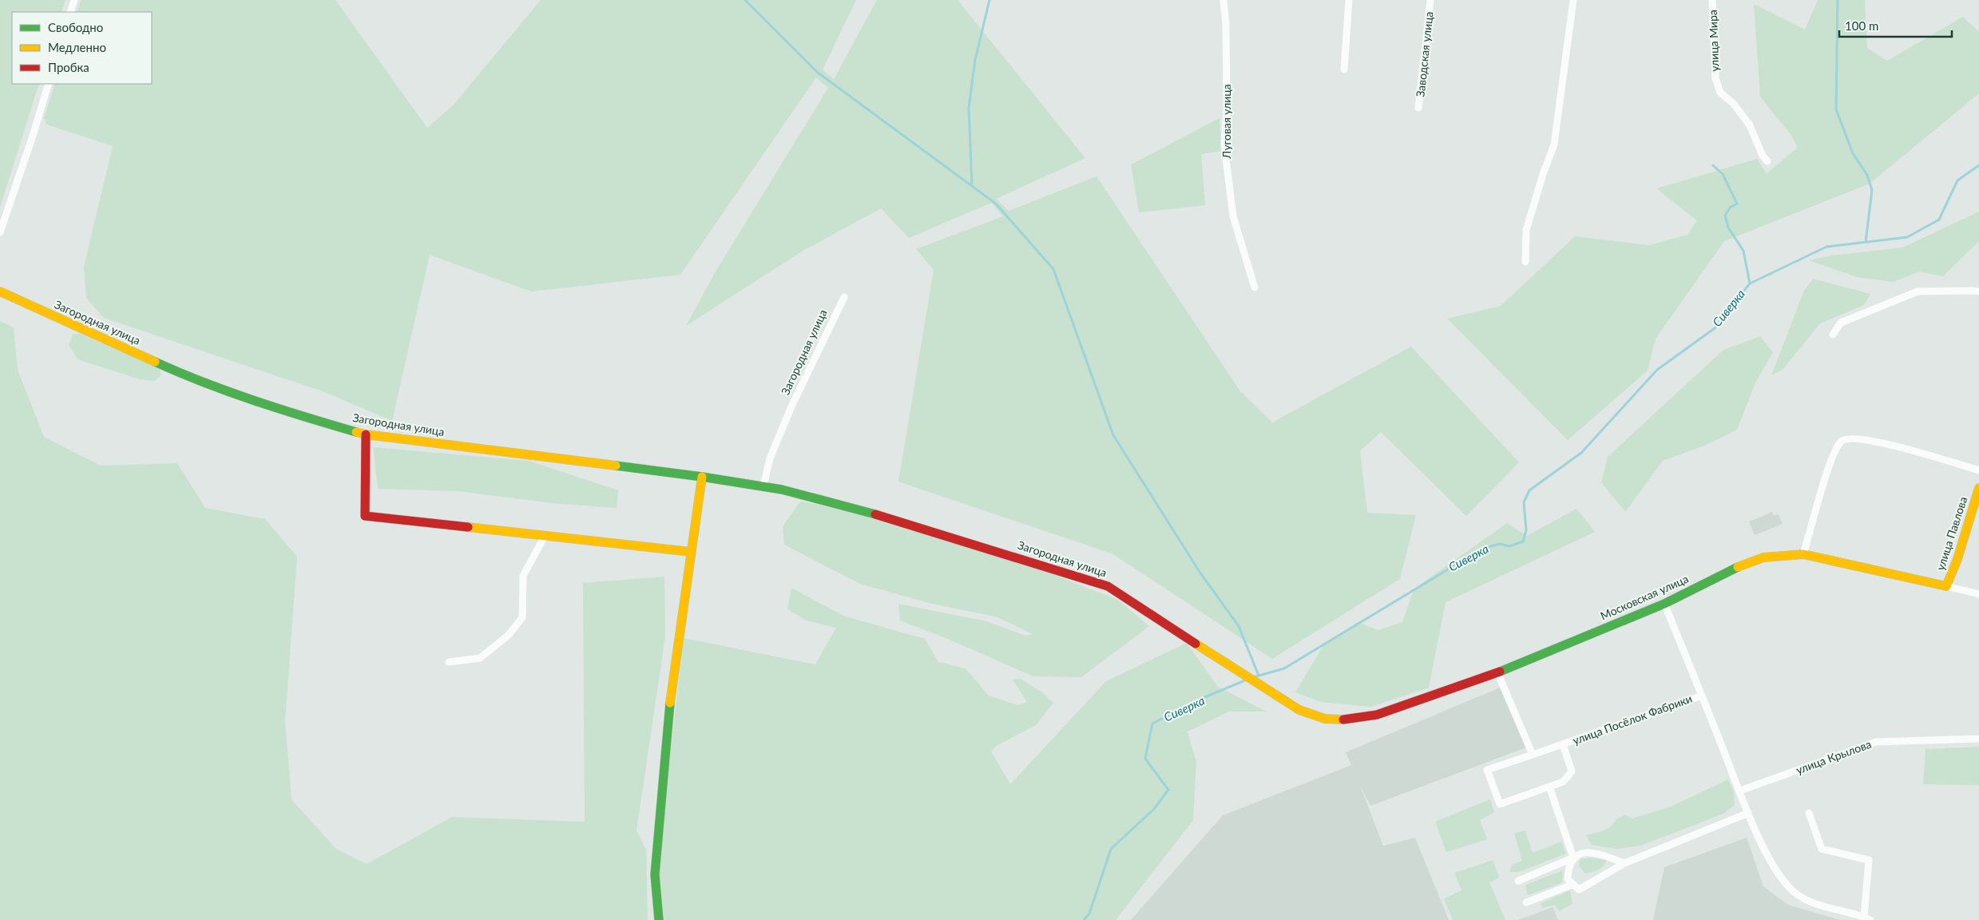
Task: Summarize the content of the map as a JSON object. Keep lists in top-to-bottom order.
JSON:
{
  "streets": {
    "main road": ["Загородная улица", "улица Павлова", "Московская улица"],
    "street": [
      "улица Мира",
      "Заводская улица",
      "Луговая улица",
      "улица Посёлок Фабрики",
      "улица Крылова"
    ]
  },
  "crossings": [
    ["Загородная улица", "Московская улица"],
    ["улица Павлова", "Московская улица"],
    ["Московская улица", "улица Посёлок Фабрики"],
    ["улица Посёлок Фабрики", "улица Крылова"]
  ],
  "water": ["Сиверка"],
  "legend": ["Свободно", "Медленно", "Пробка"],
  "scale_bar": "100 m"
}
